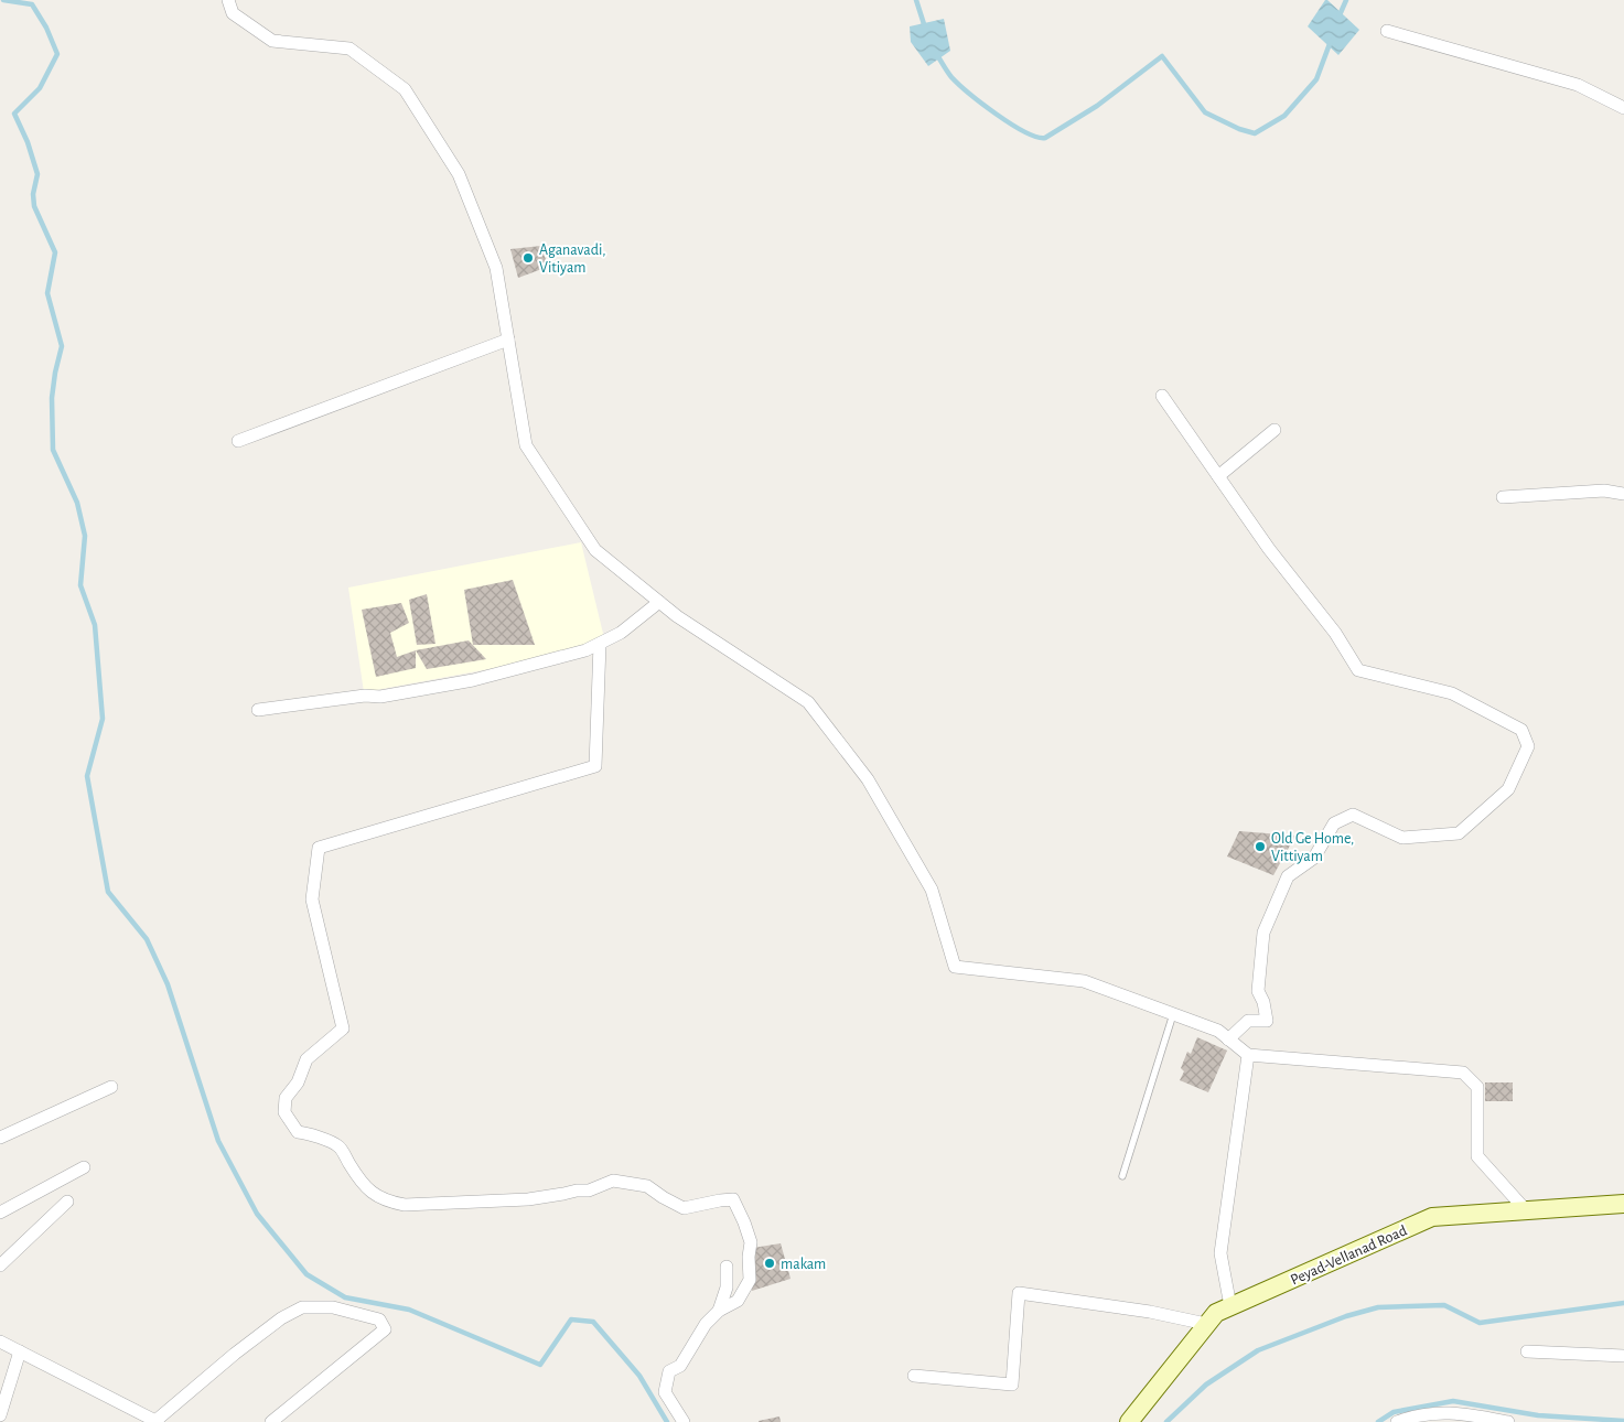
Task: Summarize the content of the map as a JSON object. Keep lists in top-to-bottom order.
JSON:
{
  "streets": {
    "main road": ["Peyad-Vellanad Road"]
  },
  "places": ["Aganavadi, Vitiyam", "Old Ge Home, Vittiyam", "makam"]
}
